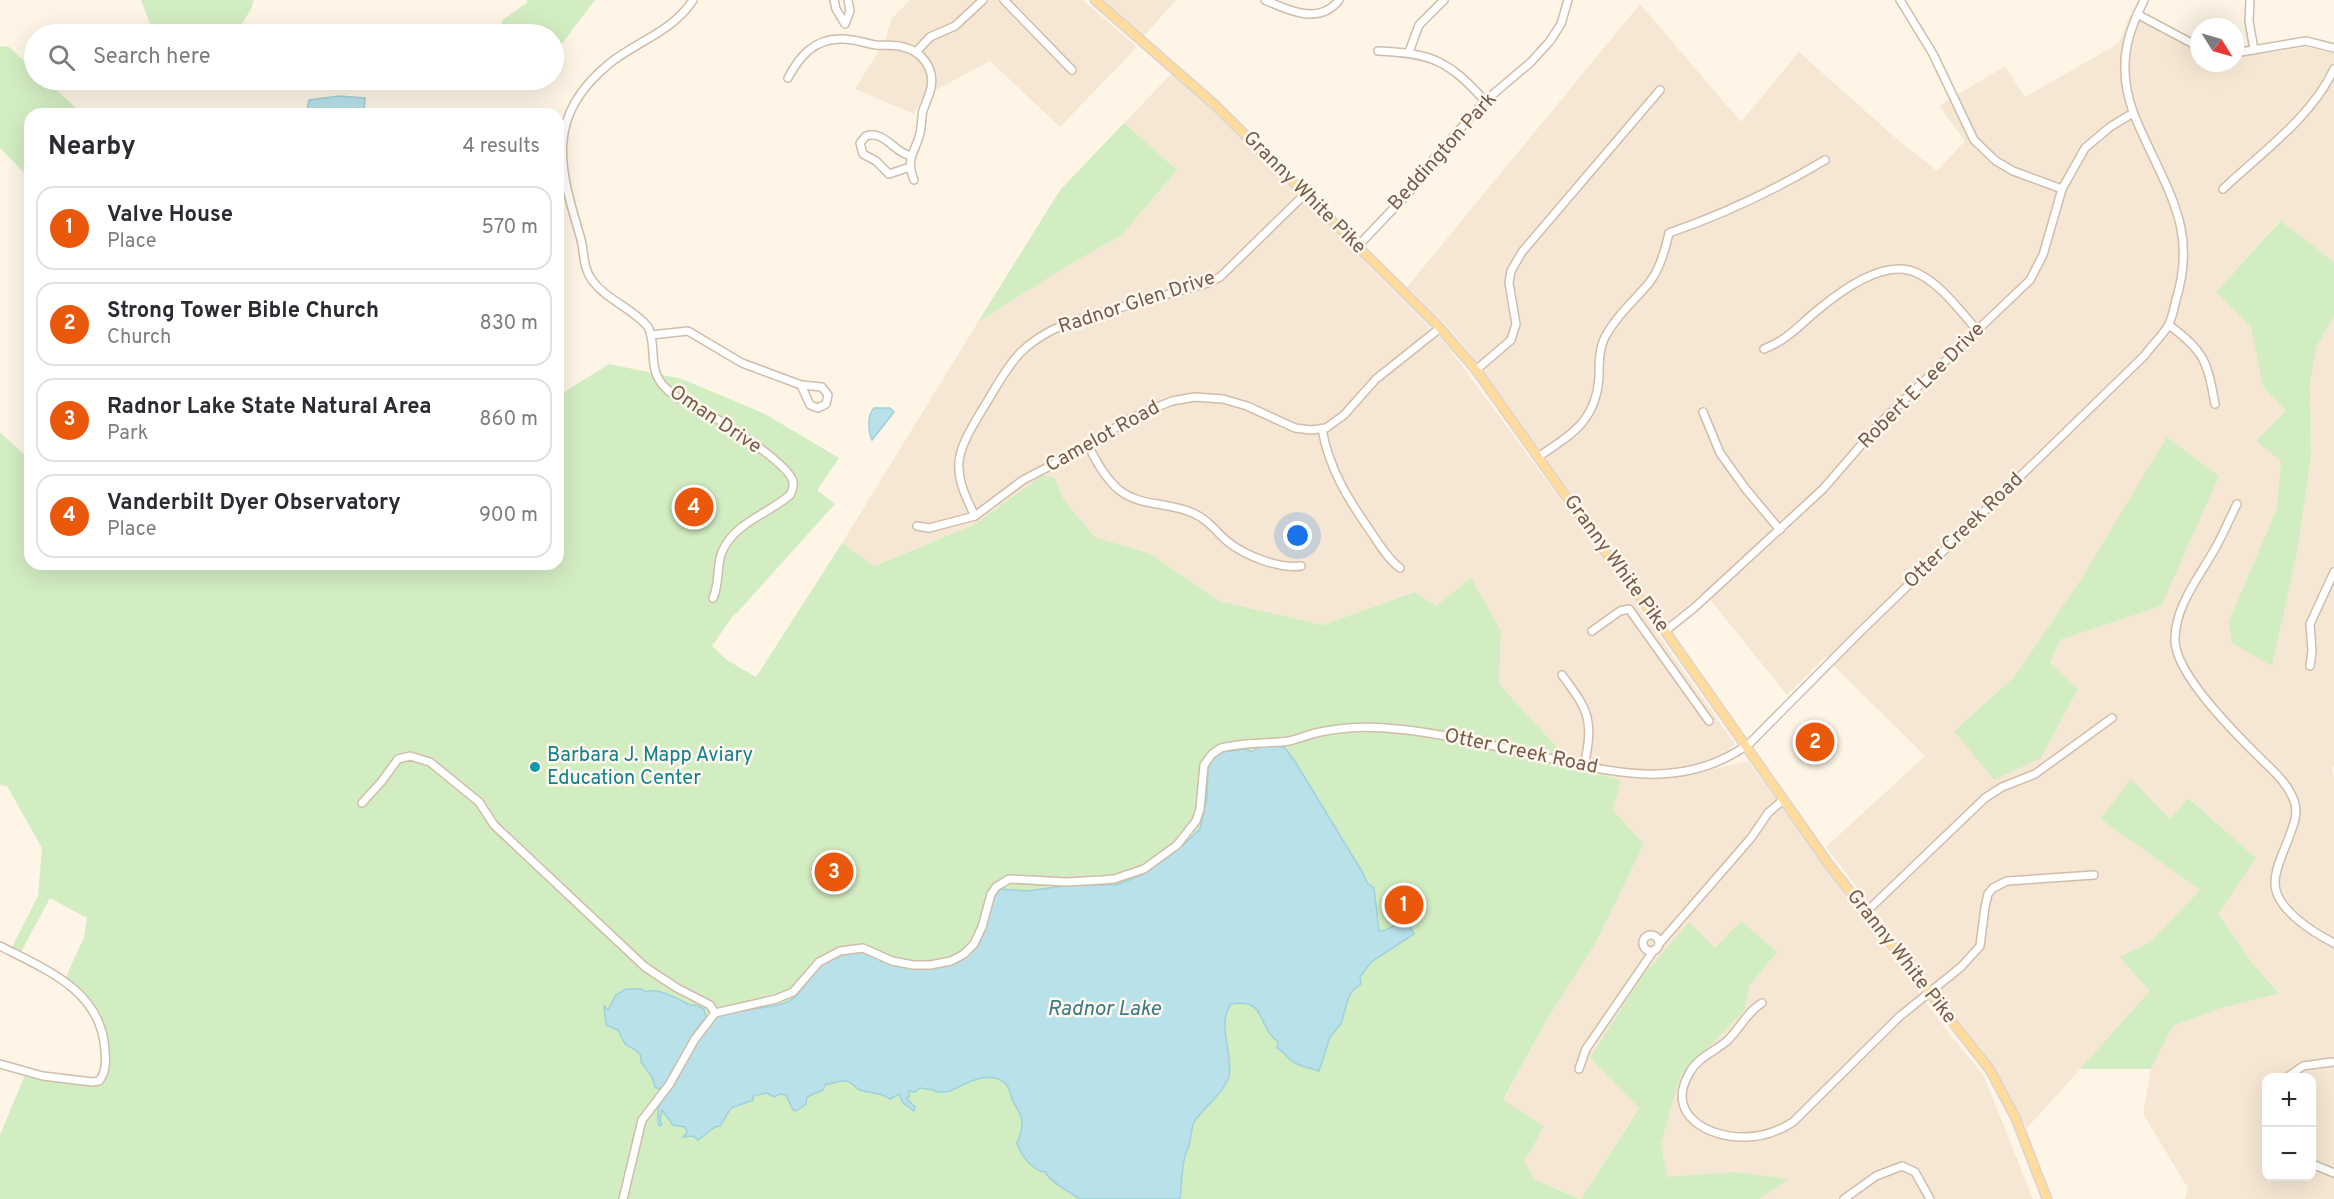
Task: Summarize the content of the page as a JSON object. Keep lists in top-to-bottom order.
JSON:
{
  "streets": {
    "main road": ["Granny White Pike"],
    "street": [
      "Beddington Park",
      "Radnor Glen Drive",
      "Robert E Lee Drive",
      "Oman Drive",
      "Camelot Road",
      "Otter Creek Road"
    ]
  },
  "crossings": [
    ["Beddington Park", "Granny White Pike"],
    ["Granny White Pike", "Radnor Glen Drive"],
    ["Granny White Pike", "Robert E Lee Drive"],
    ["Granny White Pike", "Otter Creek Road"],
    ["Radnor Glen Drive", "Camelot Road"],
    ["Robert E Lee Drive", "Otter Creek Road"]
  ],
  "water": ["Radnor Lake"],
  "places": ["Barbara J. Mapp Aviary Education Center"],
  "north": "bottom right",
  "page": {
    "search": "Search here",
    "heading": ["Nearby", "4 results"],
    "list": [
      {
        "mark": "1",
        "name": "Valve House",
        "note": "Place",
        "value": "570 m"
      },
      {
        "mark": "2",
        "name": "Strong Tower Bible Church",
        "note": "Church",
        "value": "830 m"
      },
      {
        "mark": "3",
        "name": "Radnor Lake State Natural Area",
        "note": "Park",
        "value": "860 m"
      },
      {
        "mark": "4",
        "name": "Vanderbilt Dyer Observatory",
        "note": "Place",
        "value": "900 m"
      }
    ],
    "pins": [
      "4",
      "2",
      "3",
      "1"
    ],
    "map_buttons": ["+", "−"]
  }
}
